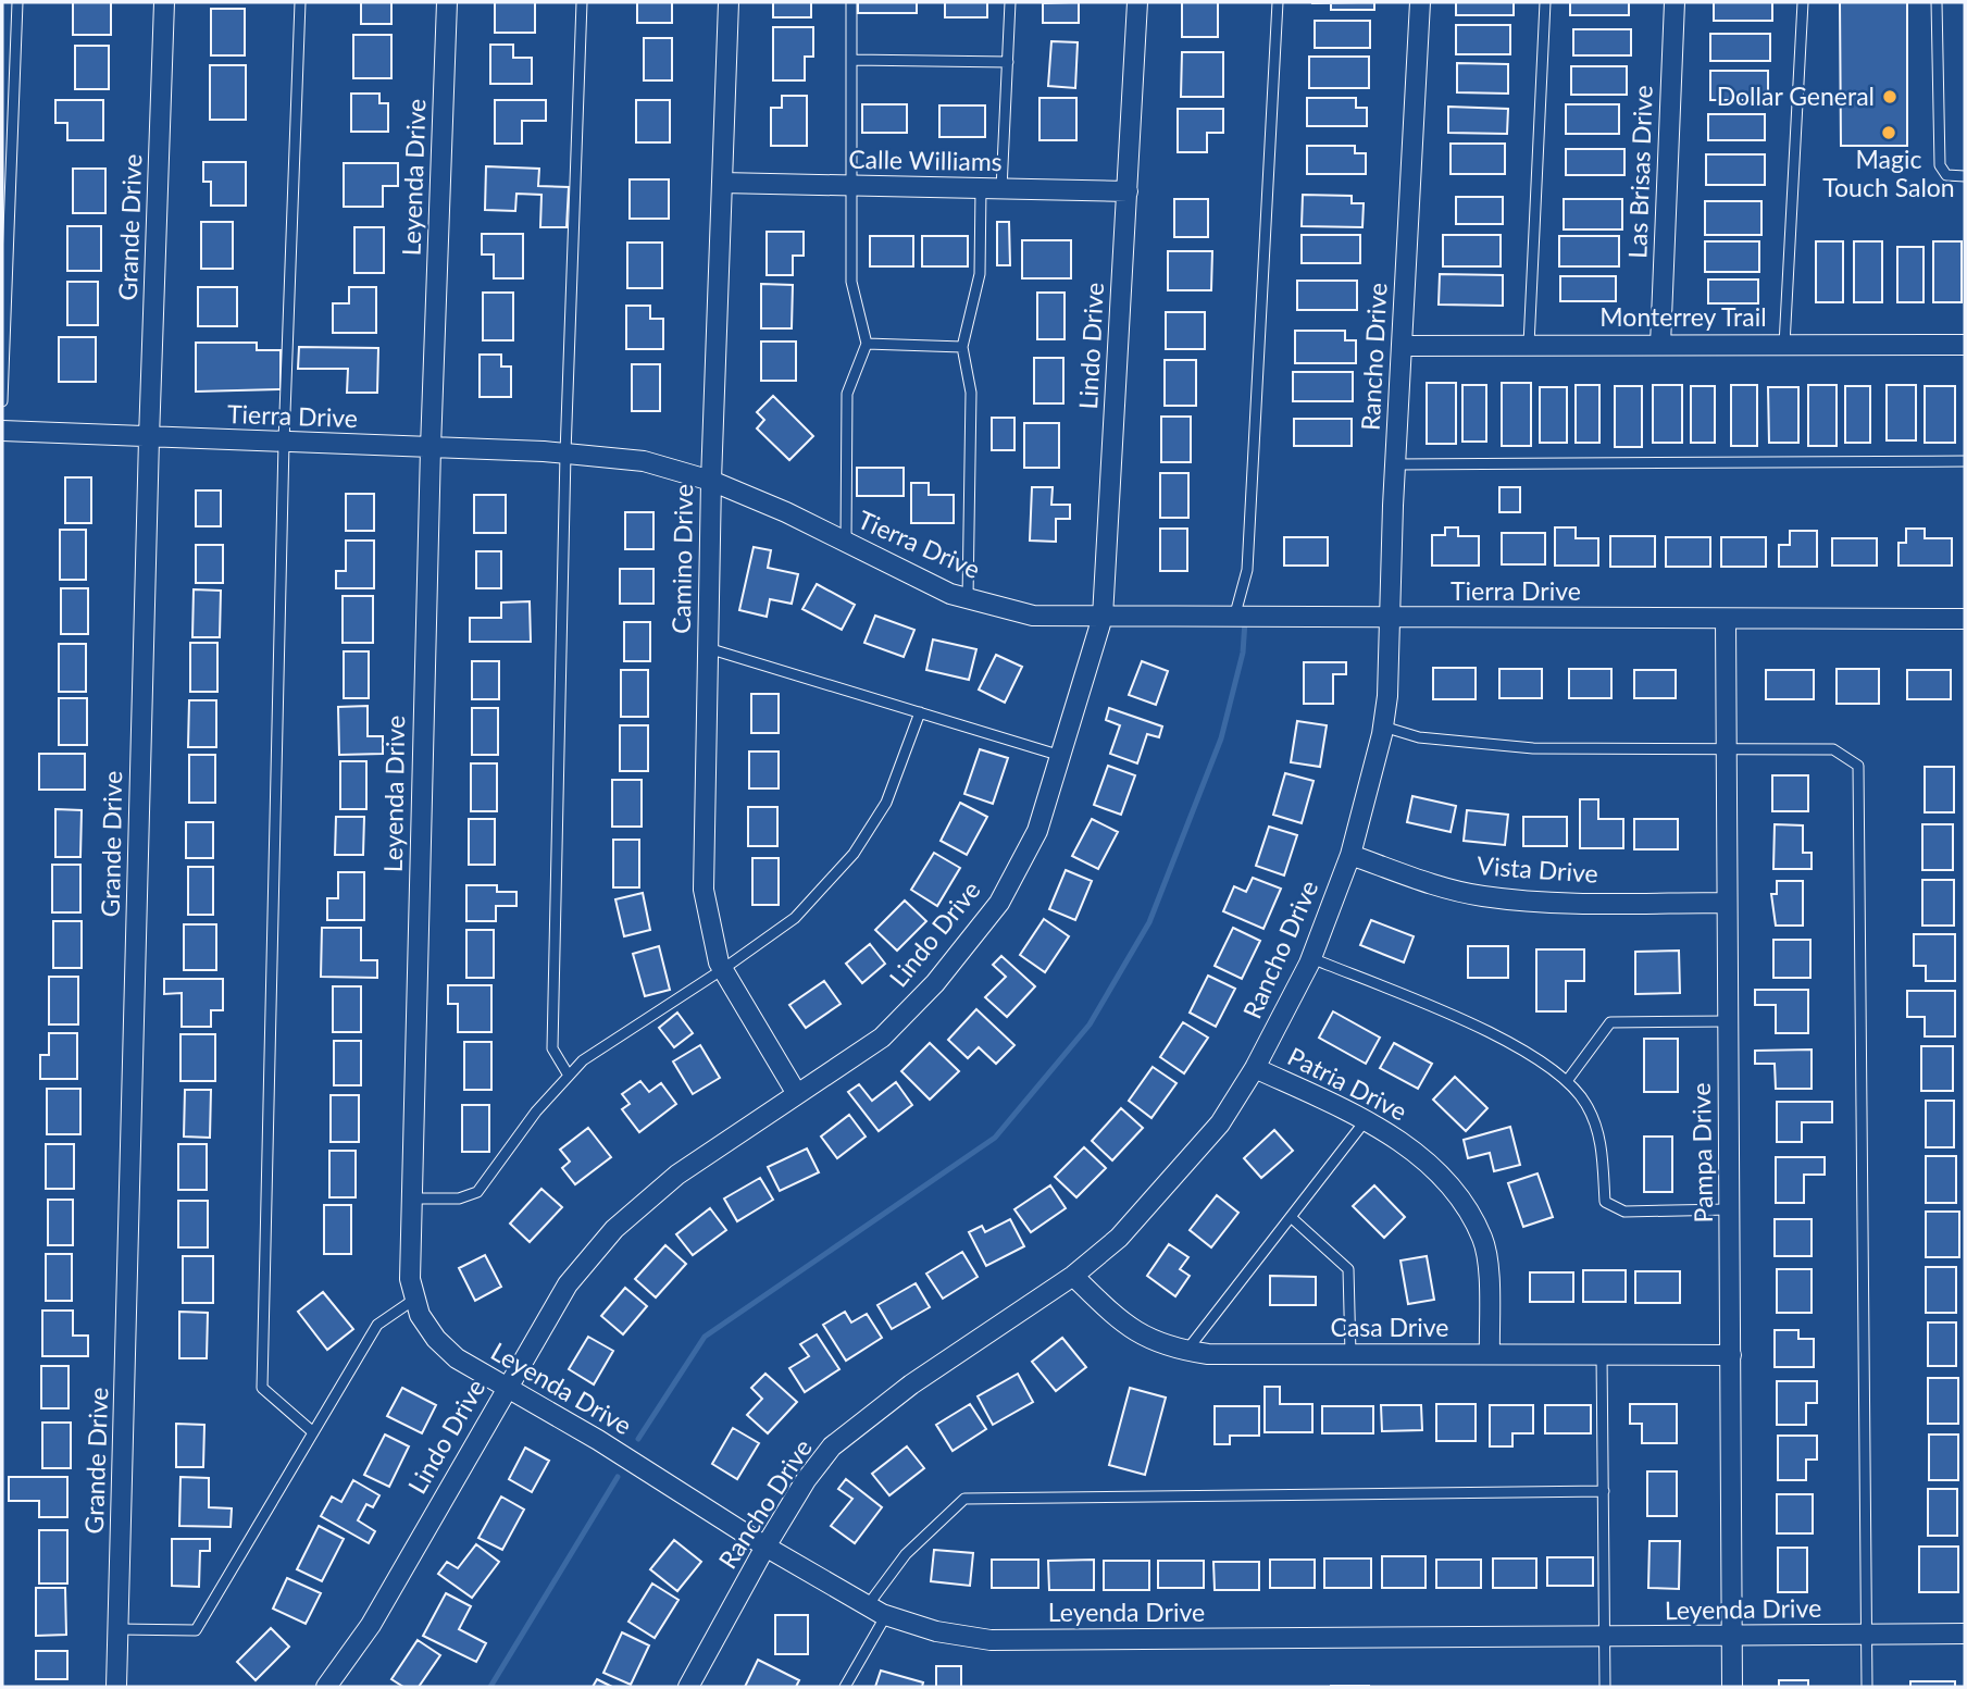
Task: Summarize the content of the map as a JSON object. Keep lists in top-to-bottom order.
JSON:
{
  "streets": {
    "street": [
      "Calle Williams",
      "Las Brisas Drive",
      "Leyenda Drive",
      "Grande Drive",
      "Monterrey Trail",
      "Lindo Drive",
      "Rancho Drive",
      "Tierra Drive",
      "Camino Drive",
      "Vista Drive",
      "Patria Drive",
      "Pampa Drive",
      "Casa Drive"
    ]
  },
  "crossings": [
    ["Calle Williams", "Lindo Drive"],
    ["Calle Williams", "Camino Drive"],
    ["Las Brisas Drive", "Monterrey Trail"],
    ["Leyenda Drive", "Lindo Drive"],
    ["Leyenda Drive", "Rancho Drive"],
    ["Leyenda Drive", "Tierra Drive"],
    ["Leyenda Drive", "Pampa Drive"],
    ["Grande Drive", "Tierra Drive"],
    ["Monterrey Trail", "Rancho Drive"],
    ["Lindo Drive", "Tierra Drive"],
    ["Lindo Drive", "Camino Drive"],
    ["Rancho Drive", "Tierra Drive"],
    ["Rancho Drive", "Vista Drive"],
    ["Rancho Drive", "Patria Drive"],
    ["Rancho Drive", "Casa Drive"],
    ["Tierra Drive", "Camino Drive"],
    ["Tierra Drive", "Pampa Drive"],
    ["Vista Drive", "Pampa Drive"],
    ["Patria Drive", "Casa Drive"],
    ["Pampa Drive", "Casa Drive"]
  ],
  "places": ["Dollar General", "Magic Touch Salon"]
}
